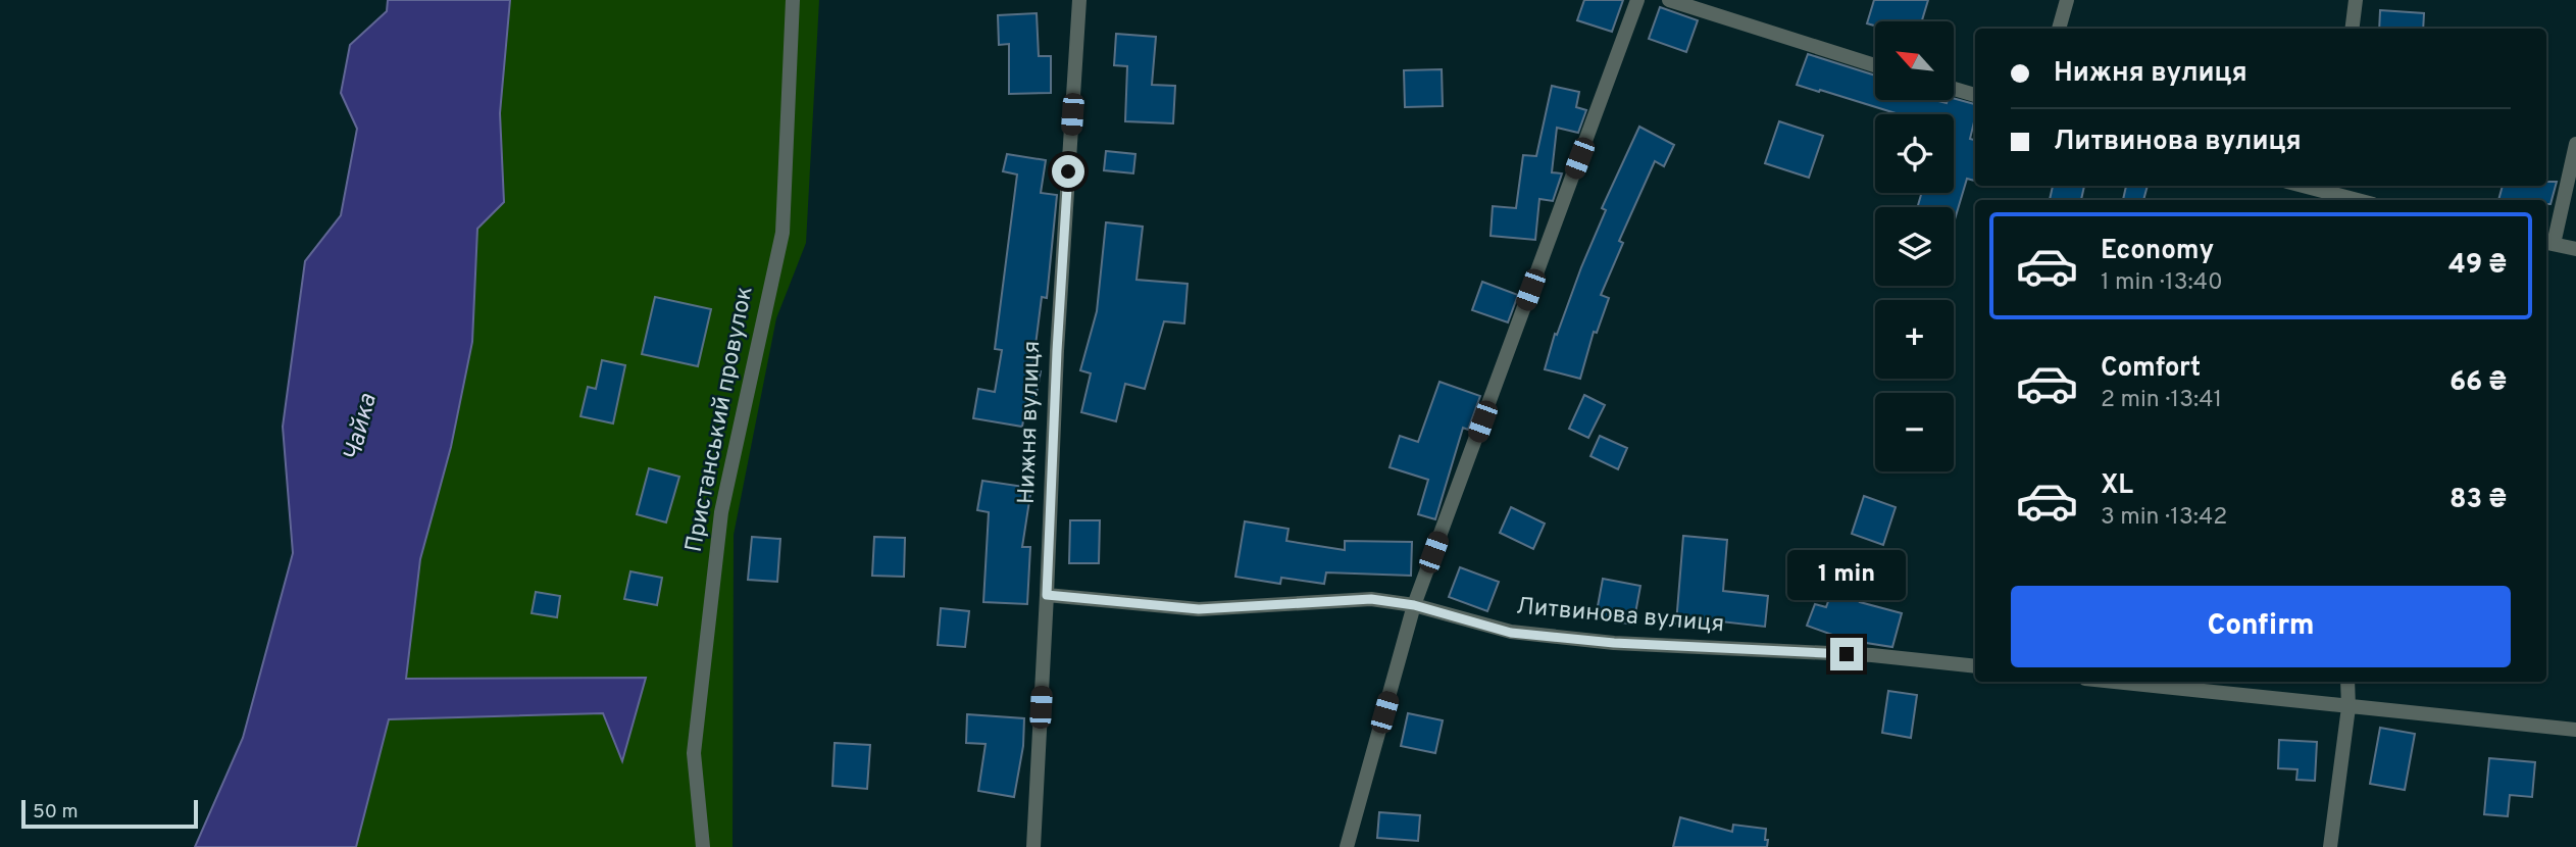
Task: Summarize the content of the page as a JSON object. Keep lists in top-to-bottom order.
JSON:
{
  "streets": {
    "street": ["Пристанський провулок", "Нижня вулиця", "Литвинова вулиця"]
  },
  "crossings": [
    ["Нижня вулиця", "Литвинова вулиця"]
  ],
  "water": ["Чайка"],
  "scale_bar": "50 m",
  "north": "top left",
  "page": {
    "map_buttons": ["+", "−"],
    "banner": ["Нижня вулиця", "Литвинова вулиця"],
    "list": [
      {
        "name": "Economy",
        "note": "1 min · 13:40",
        "value": "49 ₴"
      },
      {
        "name": "Comfort",
        "note": "2 min · 13:41",
        "value": "66 ₴"
      },
      {
        "name": "XL",
        "note": "3 min · 13:42",
        "value": "83 ₴"
      }
    ],
    "bubble": "1 min",
    "buttons": "Confirm",
    "scale": "50 m"
  }
}
